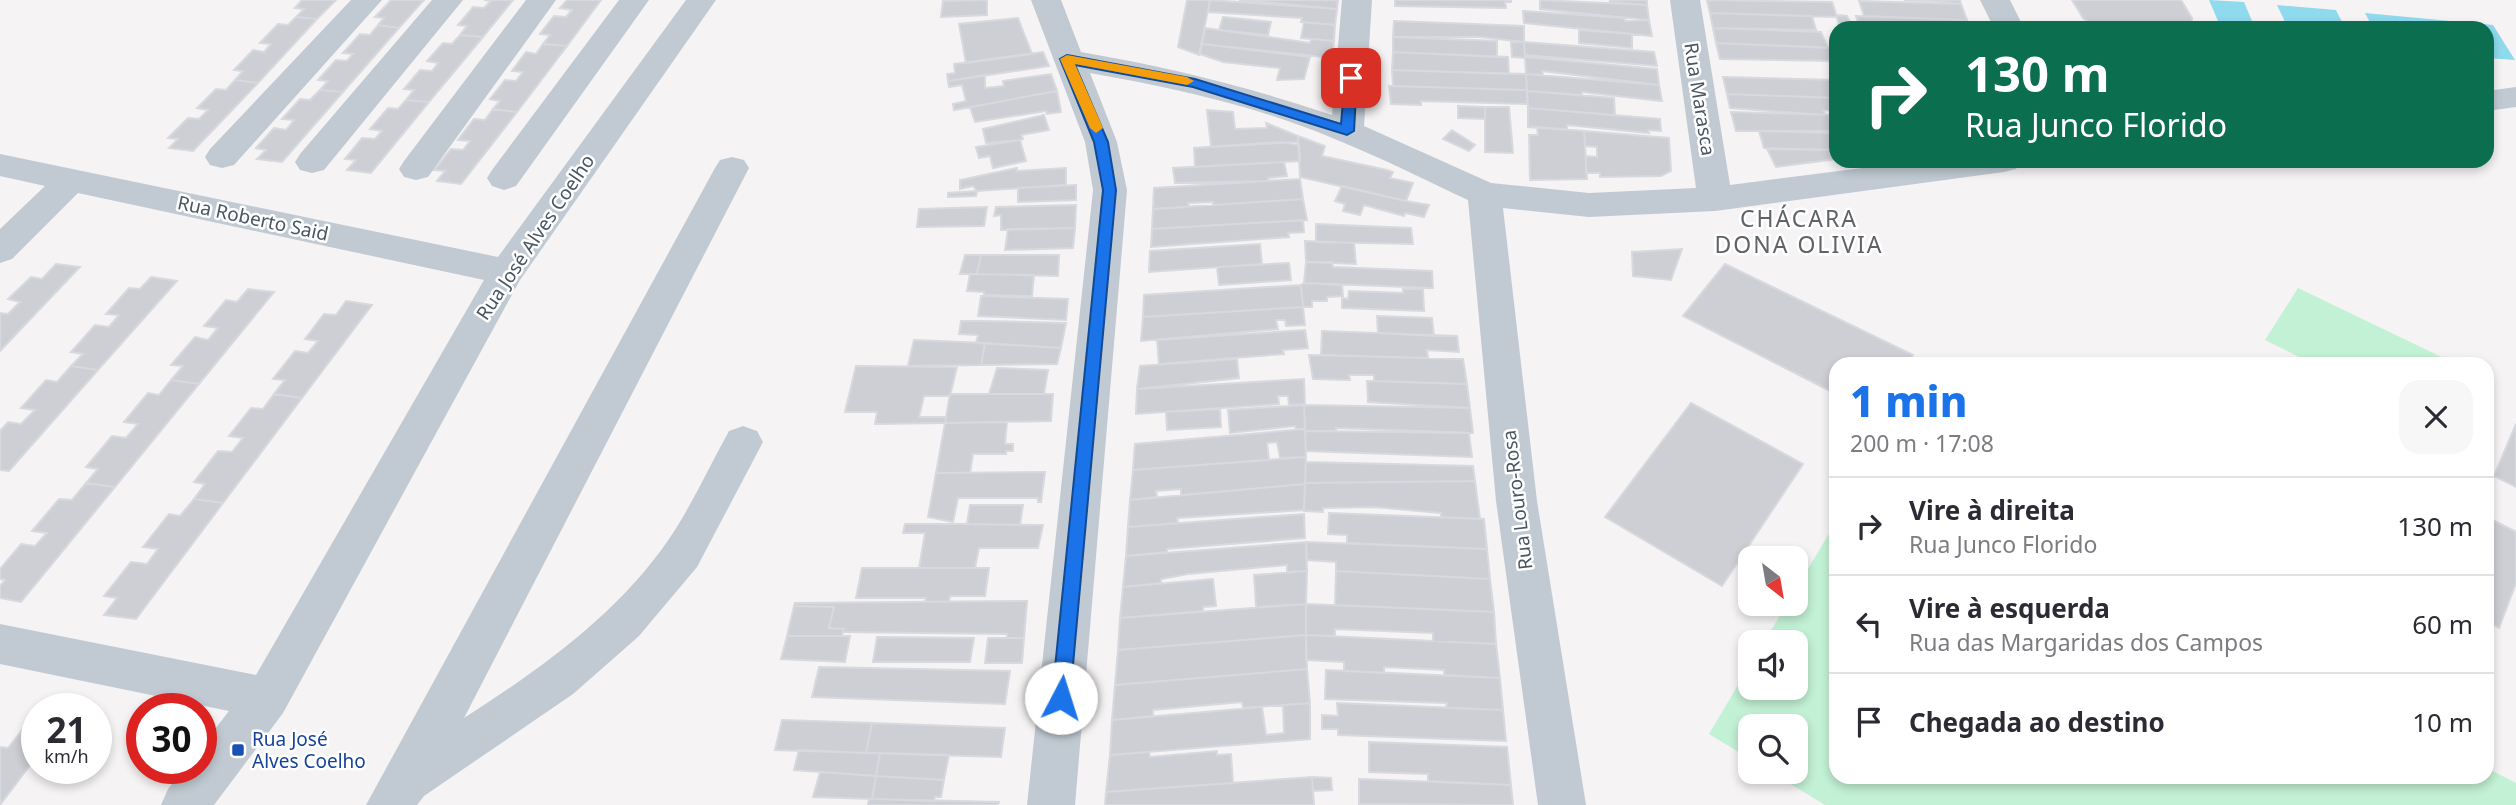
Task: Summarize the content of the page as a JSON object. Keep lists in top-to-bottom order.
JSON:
{
  "streets": {
    "street": [
      "Rua Marasca",
      "Rua Roberto Said",
      "Rua José Alves Coelho",
      "Rua Louro-Rosa"
    ]
  },
  "crossings": [
    ["Rua Roberto Said", "Rua José Alves Coelho"]
  ],
  "districts": ["CHÁCARA DONA OLIVIA"],
  "places": {
    "transit": ["Rua José Alves Coelho"]
  },
  "north": "bottom right",
  "page": {
    "turn": ["130 m", "Rua Junco Florido"],
    "heading": ["1 min", "200 m · 17:08"],
    "list": [
      {
        "name": "Vire à direita",
        "note": "Rua Junco Florido",
        "value": "130 m"
      },
      {
        "name": "Vire à esquerda",
        "note": "Rua das Margaridas dos Campos",
        "value": "60 m"
      },
      {
        "name": "Chegada ao destino",
        "value": "10 m"
      }
    ],
    "speed": "21 km/h",
    "limit": "30"
  }
}
